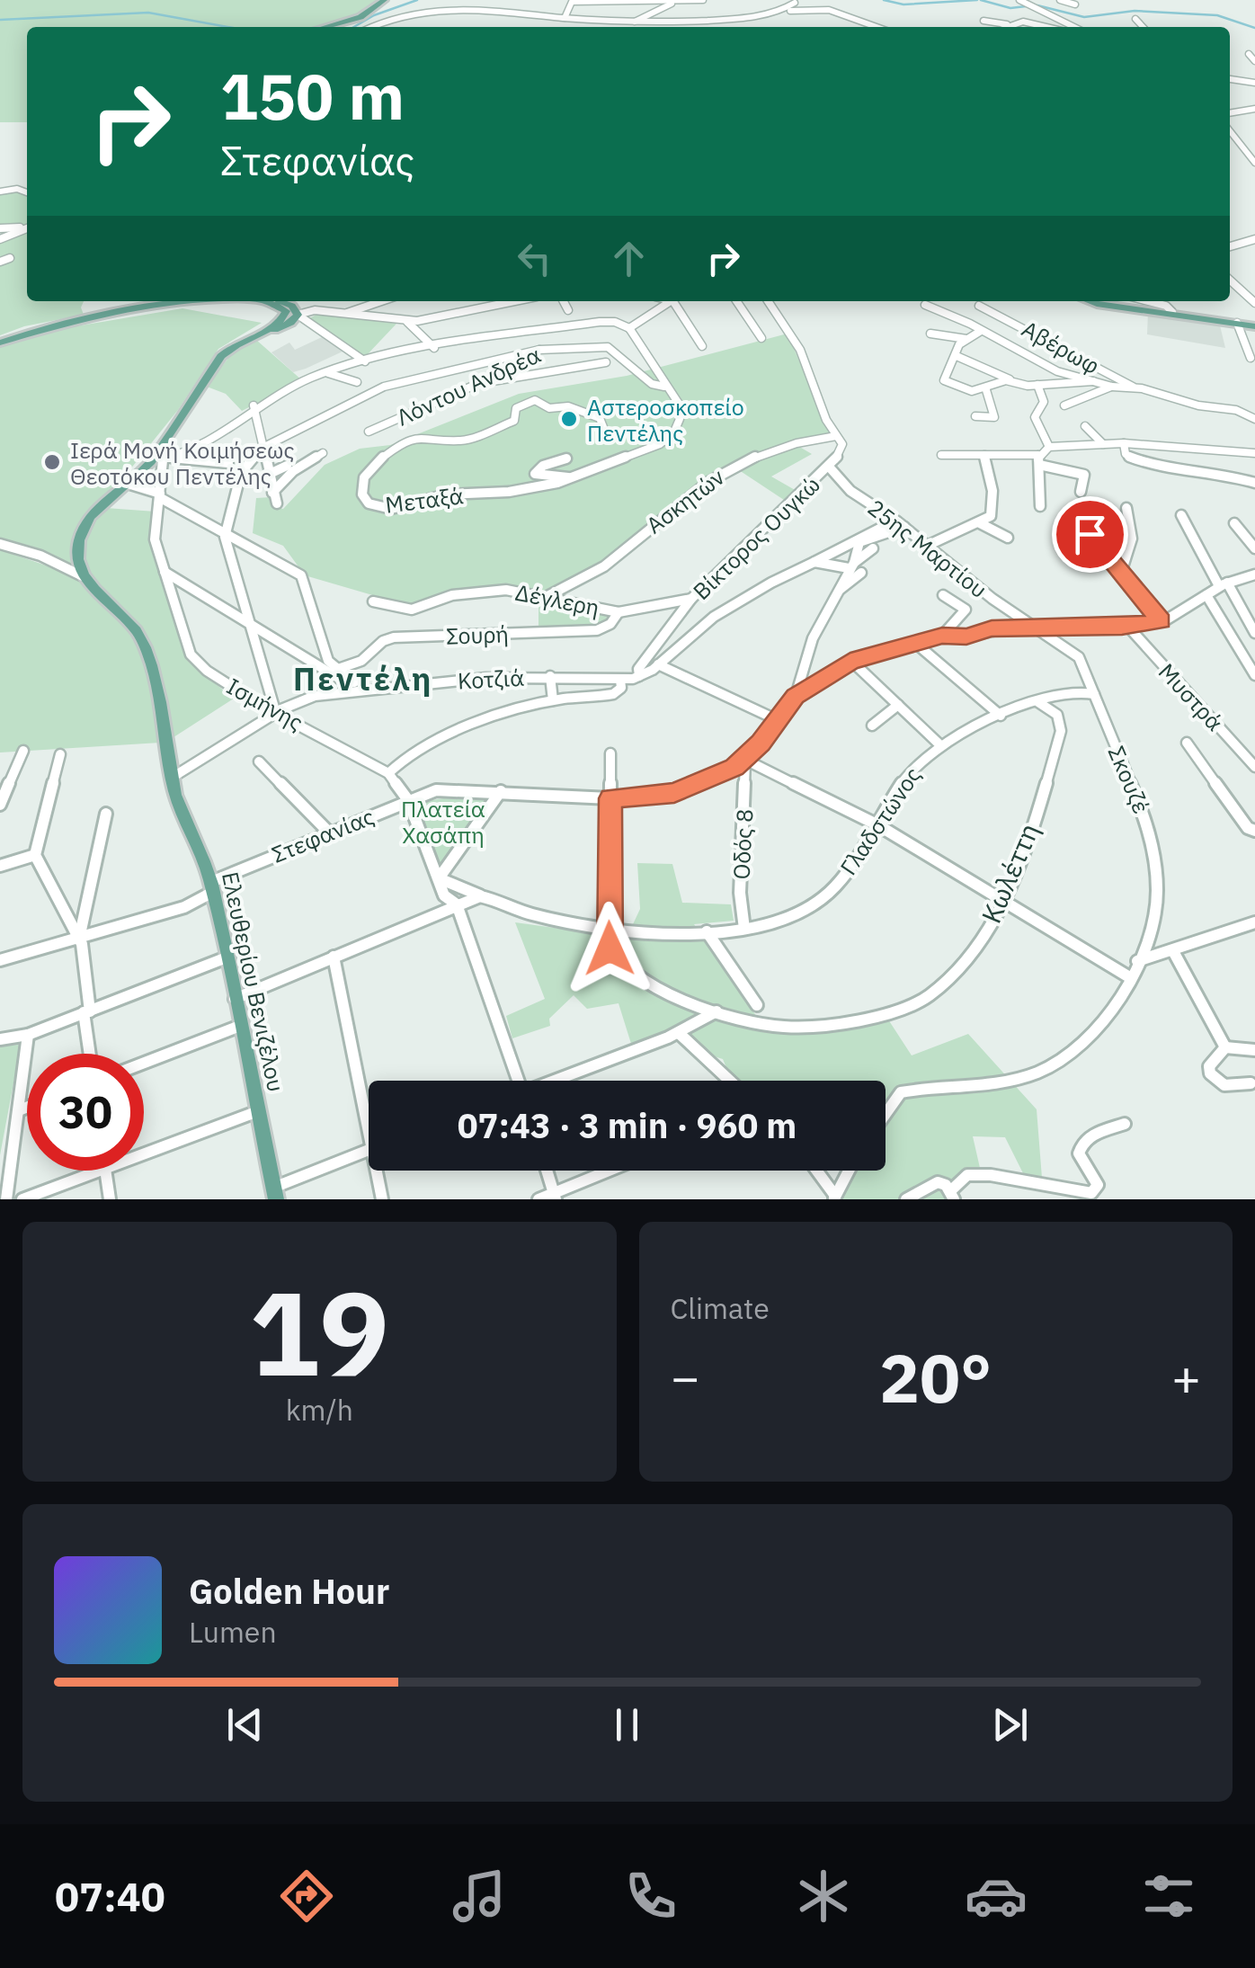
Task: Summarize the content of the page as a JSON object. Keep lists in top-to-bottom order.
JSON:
{
  "streets": {
    "main road": ["Ελευθερίου Βενιζέλου"],
    "street": [
      "Αβέρωφ",
      "Λόντου Ανδρέα",
      "Μεταξά",
      "Ασκητών",
      "Βίκτορος Ουγκώ",
      "25ης Μαρτίου",
      "Δέγλερη",
      "Σουρή",
      "Κοτζιά",
      "Μυστρά",
      "Ισμήνης",
      "Σκουζέ",
      "Γλαδστώνος",
      "Στεφανίας",
      "Οδός 8",
      "Κωλέττη"
    ]
  },
  "crossings": [
    ["Λόντου Ανδρέα", "Μεταξά"],
    ["Ασκητών", "Βίκτορος Ουγκώ"],
    ["Ασκητών", "Δέγλερη"],
    ["Βίκτορος Ουγκώ", "25ης Μαρτίου"],
    ["Βίκτορος Ουγκώ", "Δέγλερη"],
    ["Βίκτορος Ουγκώ", "Κοτζιά"],
    ["25ης Μαρτίου", "Κοτζιά"],
    ["25ης Μαρτίου", "Σκουζέ"],
    ["Δέγλερη", "Σουρή"],
    ["Κοτζιά", "Ισμήνης"],
    ["Ισμήνης", "Γλαδστώνος"],
    ["Ισμήνης", "Στεφανίας"],
    ["Σκουζέ", "Γλαδστώνος"],
    ["Γλαδστώνος", "Οδός 8"],
    ["Γλαδστώνος", "Κωλέττη"],
    ["Στεφανίας", "Οδός 8"],
    ["Στεφανίας", "Ελευθερίου Βενιζέλου"]
  ],
  "districts": ["Πεντέλη"],
  "parks": ["Πλατεία Χασάπη"],
  "places": ["Αστεροσκοπείο Πεντέλης", "Ιερά Μονή Κοιμήσεως Θεοτόκου Πεντέλης"],
  "page": {
    "turn": ["150 m", "Στεφανίας"],
    "limit": "30",
    "trip": "07:43 · 3 min · 960 m",
    "tile": [
      ["19", "km/h"],
      "Climate"
    ],
    "heat": ["−", "20°", "+"],
    "song": ["Golden Hour", "Lumen"],
    "tabs": "07:40"
  }
}
